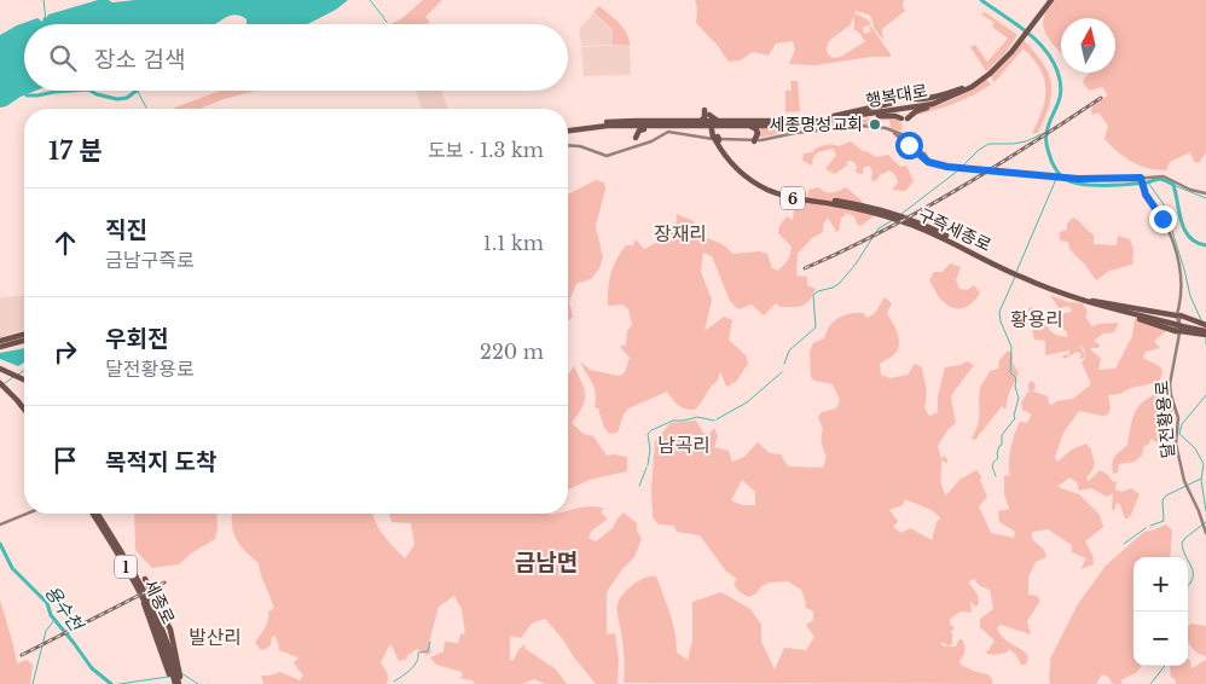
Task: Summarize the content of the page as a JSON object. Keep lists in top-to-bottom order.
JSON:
{
  "streets": {
    "highway": [
      "행복대로",
      "6",
      "구즉세종로",
      "1",
      "세종로"
    ],
    "main road": ["달전황용로"]
  },
  "crossings": [
    ["행복대로", "구즉세종로"],
    ["구즉세종로", "달전황용로"]
  ],
  "districts": [
    "장재리",
    "황용리",
    "남곡리",
    "금남면",
    "발산리"
  ],
  "water": ["용수천"],
  "places": ["세종명성교회"],
  "north": "top",
  "page": {
    "search": "장소 검색",
    "heading": ["17 분", "도보 · 1.3 km"],
    "list": [
      ["직진", "금남구즉로", "1.1 km"],
      ["우회전", "달전황용로", "220 m"],
      "목적지 도착"
    ],
    "map_buttons": ["+", "−"]
  }
}
